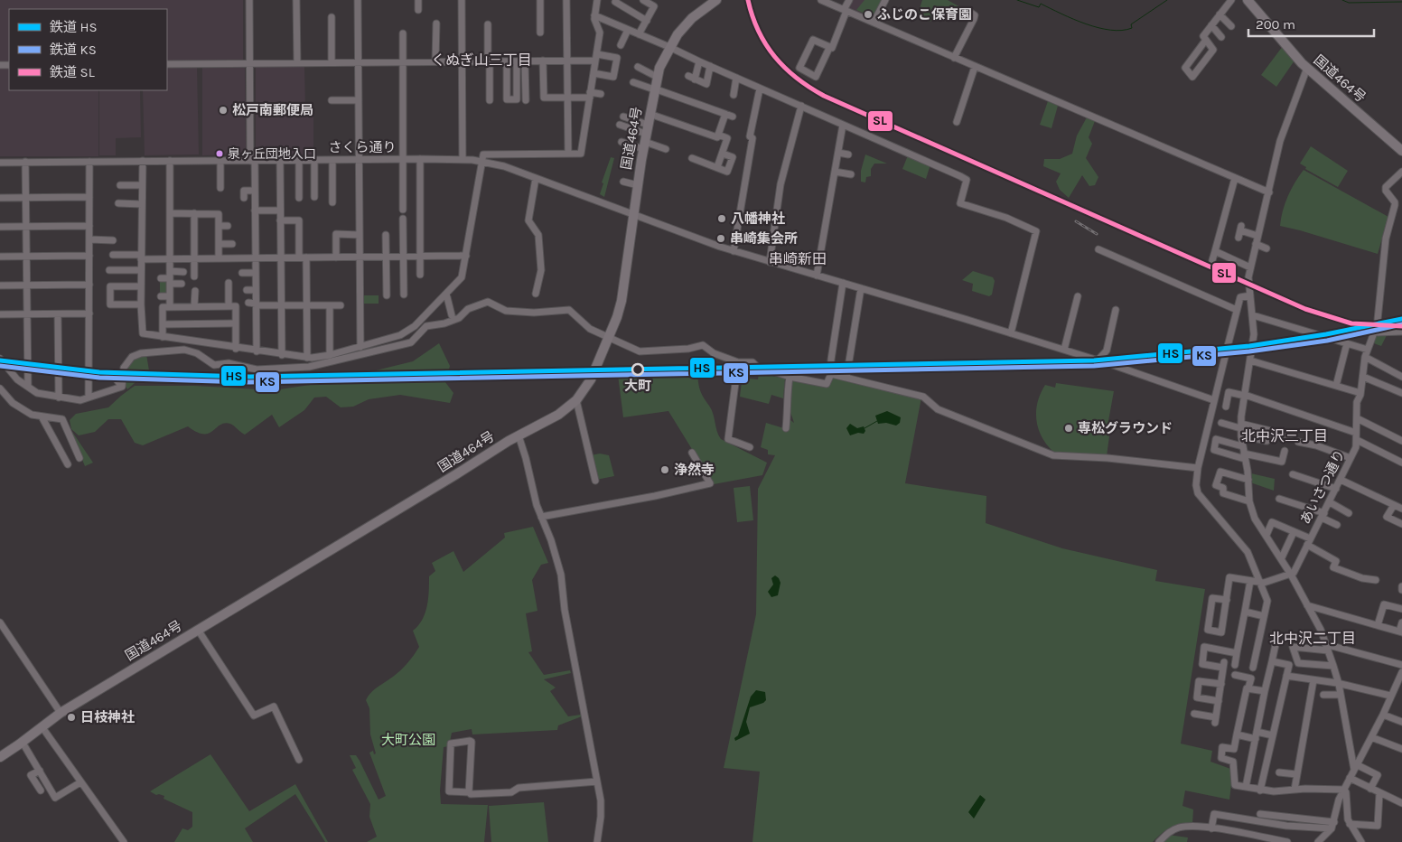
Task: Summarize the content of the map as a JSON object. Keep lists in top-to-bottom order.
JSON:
{
  "streets": {
    "highway": ["国道464号"],
    "street": ["さくら通り", "あいさつ通り"]
  },
  "crossings": [
    ["国道464号", "さくら通り"]
  ],
  "districts": [
    "くぬぎ山三丁目",
    "串崎新田",
    "北中沢三丁目",
    "北中沢二丁目"
  ],
  "parks": ["大町公園"],
  "places": [
    "ふじのこ保育園",
    "松戸南郵便局",
    "泉ヶ丘団地入口",
    "八幡神社",
    "串崎集会所",
    "大町",
    "専松グラウンド",
    "浄然寺",
    "日枝神社"
  ],
  "lines": ["rail line SL", "rail line HS", "rail line KS"],
  "legend": ["鉄道 HS", "鉄道 KS", "鉄道 SL"],
  "scale_bar": "200 m"
}
